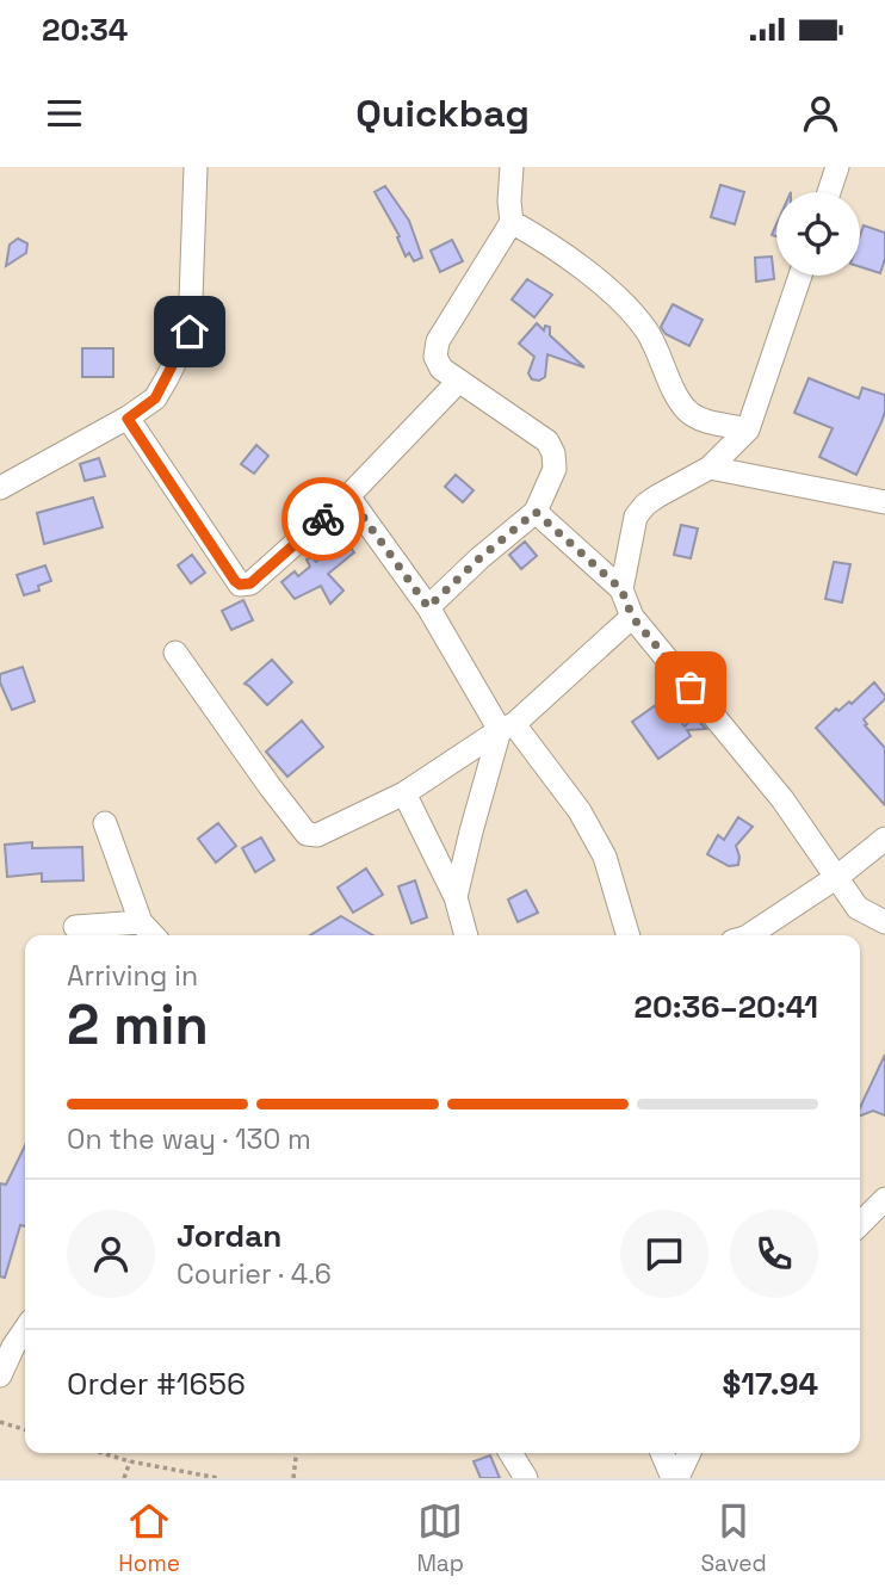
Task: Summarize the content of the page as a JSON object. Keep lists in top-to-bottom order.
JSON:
{
  "page": {
    "status": "20:34",
    "header": "Quickbag",
    "heading": ["2 min", "Arriving in", "20:36–20:41"],
    "panel": [
      "Jordan",
      "Courier · 4.6",
      "Order #1656",
      "$17.94"
    ],
    "bar": "On the way · 130 m",
    "tabs": ["Home", "Map", "Saved"]
  }
}
